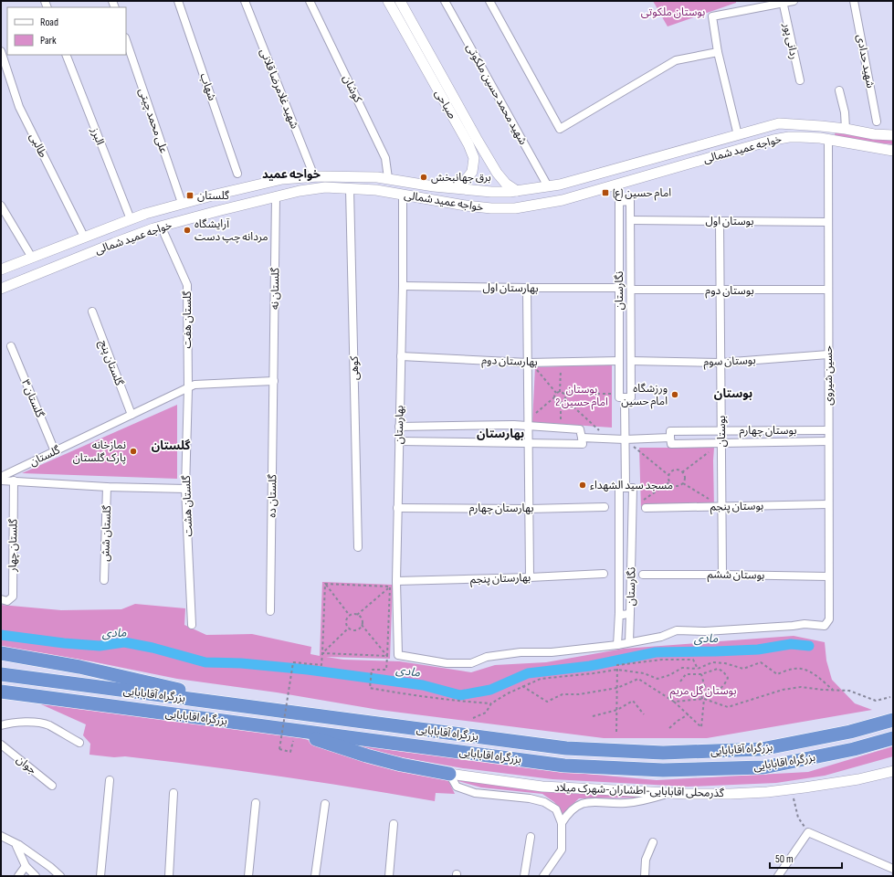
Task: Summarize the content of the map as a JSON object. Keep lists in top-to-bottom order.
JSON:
{
  "streets": {
    "highway": ["بزرگراه آقابابایی", "بزرگراه اقابابایی"],
    "main road": ["صباحی", "خواجه عمید شمالی", "گذرمحلی اقابابایی-اطشاران-شهرک میلاد"],
    "street": [
      "ردانی پور",
      "شهید حدادی",
      "شهاب",
      "شهید غلامرضا قلانی",
      "کوشان",
      "شهید محمد حسین ملکوتی",
      "علی محمد چیتی",
      "البرز",
      "طالبی",
      "بوستان اول",
      "بهارستان اول",
      "گلستان نه",
      "نگارستان",
      "بوستان دوم",
      "گلستان هفت",
      "بهارستان دوم",
      "بوستان سوم",
      "گلستان پنج",
      "کوهی",
      "حسین شیروی",
      "گلستان ۳",
      "بهارستان",
      "بوستان چهارم",
      "بوستان",
      "گلستان",
      "گلستان ده",
      "گلستان هشت",
      "بوستان پنجم",
      "بهارستان چهارم",
      "گلستان شش",
      "گلستان چهار",
      "بوستان ششم",
      "بهارستان پنجم",
      "جوان"
    ]
  },
  "crossings": [
    ["شهید غلامرضا قلانی", "خواجه عمید شمالی"],
    ["کوشان", "خواجه عمید شمالی"],
    ["شهید محمد حسین ملکوتی", "خواجه عمید شمالی"],
    ["صباحی", "خواجه عمید شمالی"],
    ["علی محمد چیتی", "خواجه عمید شمالی"],
    ["البرز", "خواجه عمید شمالی"],
    ["طالبی", "خواجه عمید شمالی"],
    ["خواجه عمید شمالی", "گلستان نه"],
    ["خواجه عمید شمالی", "نگارستان"],
    ["خواجه عمید شمالی", "کوهی"],
    ["خواجه عمید شمالی", "حسین شیروی"],
    ["خواجه عمید شمالی", "بهارستان"],
    ["بوستان اول", "حسین شیروی"],
    ["بوستان اول", "بوستان"],
    ["بهارستان اول", "نگارستان"],
    ["بهارستان اول", "بهارستان"],
    ["گلستان نه", "گلستان"],
    ["گلستان نه", "گلستان ده"],
    ["نگارستان", "بهارستان دوم"],
    ["نگارستان", "بوستان چهارم"],
    ["بوستان دوم", "حسین شیروی"],
    ["بوستان دوم", "بوستان"],
    ["گلستان هفت", "گلستان"],
    ["گلستان هفت", "گلستان هشت"],
    ["بهارستان دوم", "بهارستان"],
    ["بوستان سوم", "حسین شیروی"],
    ["بوستان سوم", "بوستان"],
    ["گلستان پنج", "گلستان"],
    ["حسین شیروی", "بوستان چهارم"],
    ["حسین شیروی", "بوستان پنجم"],
    ["حسین شیروی", "بوستان ششم"],
    ["گلستان ۳", "گلستان"],
    ["بهارستان", "بهارستان چهارم"],
    ["بهارستان", "بهارستان پنجم"],
    ["بوستان چهارم", "بوستان"],
    ["بوستان", "بوستان پنجم"],
    ["بوستان", "بوستان ششم"],
    ["گلستان", "گلستان ده"],
    ["گلستان", "گلستان هشت"]
  ],
  "districts": [
    "خواجه عمید",
    "بوستان",
    "بهارستان",
    "گلستان"
  ],
  "water": ["مادی"],
  "parks": ["بوستان ملکوتی", "بوستان امام حسین 2", "بوستان گل مریم"],
  "places": {
    "other": [
      "برق جهانبخش",
      "آرایشگاه مردانه چپ دست",
      "ورزشگاه امام حسین",
      "نمازخانه پارک گلستان",
      "مسجد سید الشهداء"
    ],
    "transit": ["امام حسین (ع)", "گلستان"]
  },
  "legend": ["Road", "Park"],
  "scale_bar": "50 m"
}
